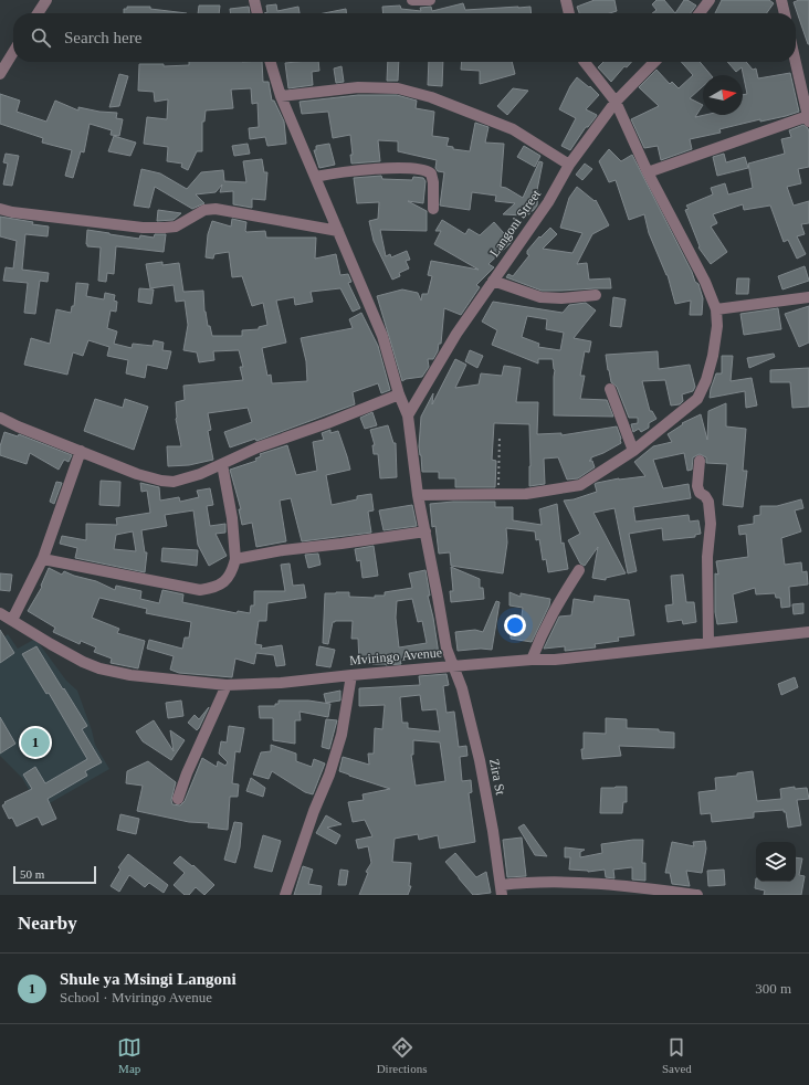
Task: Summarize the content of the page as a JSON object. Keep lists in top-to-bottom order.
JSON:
{
  "streets": {
    "street": ["Langoni Street", "Mviringo Avenue", "Zira St"]
  },
  "crossings": [
    ["Langoni Street", "Zira St"],
    ["Mviringo Avenue", "Zira St"]
  ],
  "scale_bar": "50 m",
  "north": "right",
  "page": {
    "search": "Search here",
    "pins": "1",
    "scale": "50 m",
    "heading": "Nearby",
    "list": [
      {
        "mark": "1",
        "name": "Shule ya Msingi Langoni",
        "note": "School · Mviringo Avenue",
        "value": "300 m"
      }
    ],
    "nav": ["Map", "Directions", "Saved"]
  }
}
